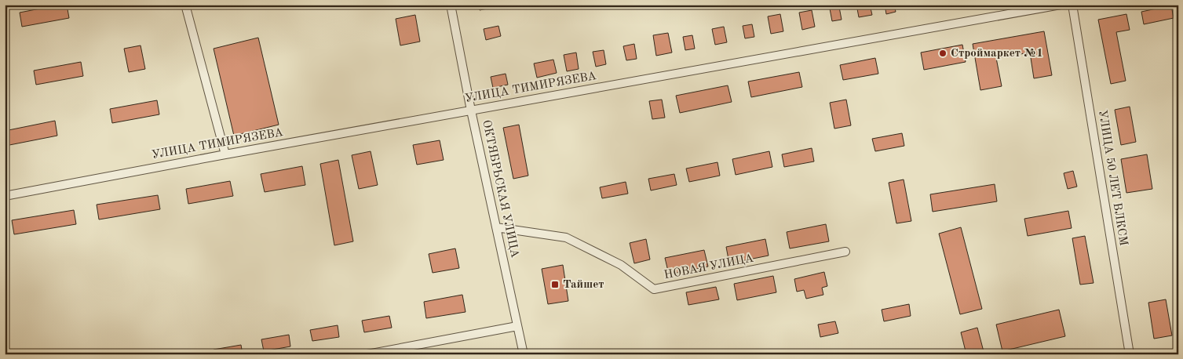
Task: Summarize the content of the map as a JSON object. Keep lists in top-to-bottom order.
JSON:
{
  "streets": {
    "street": [
      "УЛИЦА ТИМИРЯЗЕВА",
      "УЛИЦА 50 ЛЕТ ВЛКСМ",
      "ОКТЯБРЬСКАЯ УЛИЦА",
      "НОВАЯ УЛИЦА"
    ]
  },
  "crossings": [
    ["УЛИЦА ТИМИРЯЗЕВА", "ОКТЯБРЬСКАЯ УЛИЦА"],
    ["ОКТЯБРЬСКАЯ УЛИЦА", "НОВАЯ УЛИЦА"]
  ],
  "places": {
    "other": ["Строймаркет №1"],
    "transit": ["Тайшет"]
  }
}
